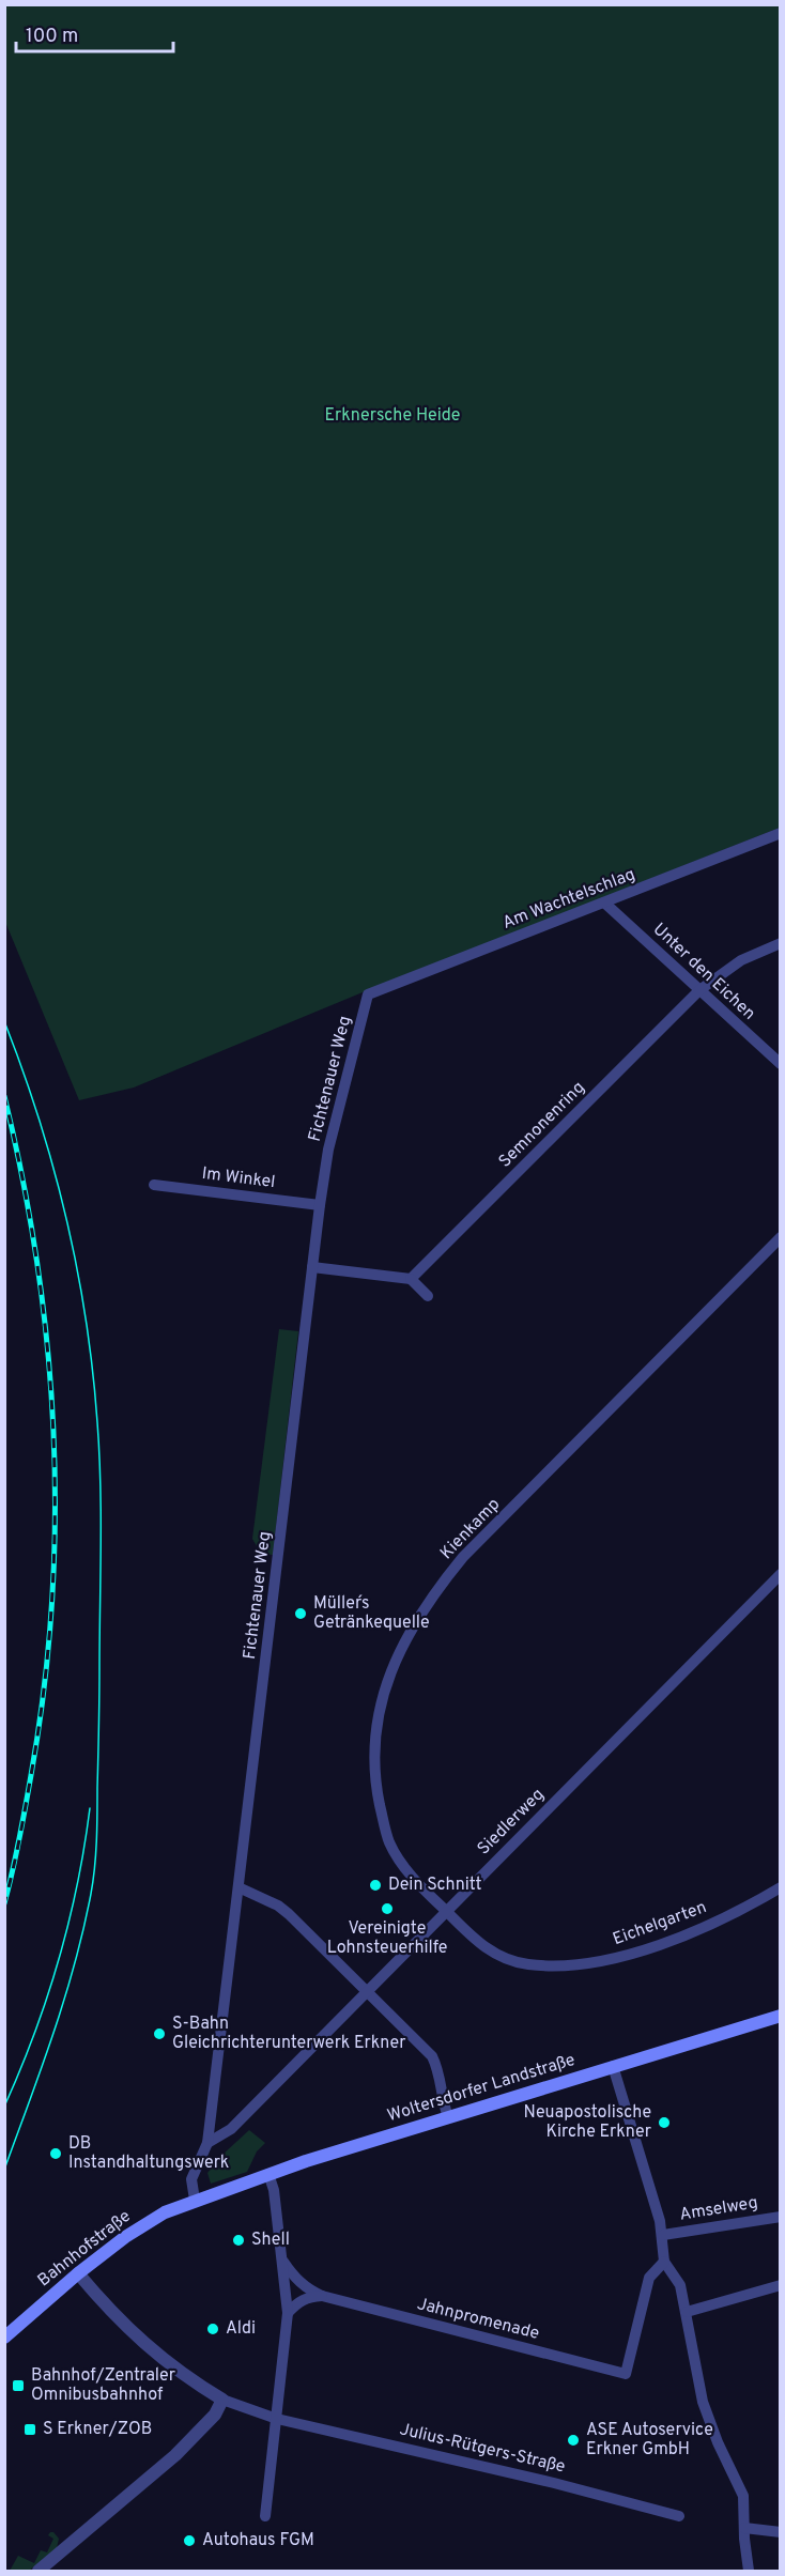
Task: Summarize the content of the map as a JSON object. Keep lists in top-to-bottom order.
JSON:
{
  "streets": {
    "main road": ["Woltersdorfer Landstraße", "Bahnhofstraße"],
    "street": [
      "Am Wachtelschlag",
      "Unter den Eichen",
      "Fichtenauer Weg",
      "Semnonenring",
      "Im Winkel",
      "Kienkamp",
      "Siedlerweg",
      "Eichelgarten",
      "Amselweg",
      "Jahnpromenade",
      "Julius-Rütgers-Straße"
    ]
  },
  "crossings": [
    ["Am Wachtelschlag", "Unter den Eichen"],
    ["Am Wachtelschlag", "Fichtenauer Weg"],
    ["Unter den Eichen", "Semnonenring"],
    ["Fichtenauer Weg", "Im Winkel"],
    ["Fichtenauer Weg", "Siedlerweg"],
    ["Fichtenauer Weg", "Woltersdorfer Landstraße"],
    ["Fichtenauer Weg", "Bahnhofstraße"],
    ["Kienkamp", "Siedlerweg"],
    ["Kienkamp", "Eichelgarten"],
    ["Siedlerweg", "Eichelgarten"],
    ["Woltersdorfer Landstraße", "Bahnhofstraße"],
    ["Bahnhofstraße", "Julius-Rütgers-Straße"]
  ],
  "parks": ["Erknersche Heide"],
  "places": {
    "other": [
      "Müller´s Getränkequelle",
      "Dein Schnitt",
      "Vereinigte Lohnsteuerhilfe",
      "S-Bahn Gleichrichterunterwerk Erkner",
      "Neuapostolische Kirche Erkner",
      "DB Instandhaltungswerk",
      "Shell",
      "Aldi",
      "ASE Autoservice Erkner GmbH",
      "Autohaus FGM"
    ],
    "transit": ["Bahnhof/Zentraler Omnibusbahnhof", "S Erkner/ZOB"]
  },
  "scale_bar": "100 m"
}
